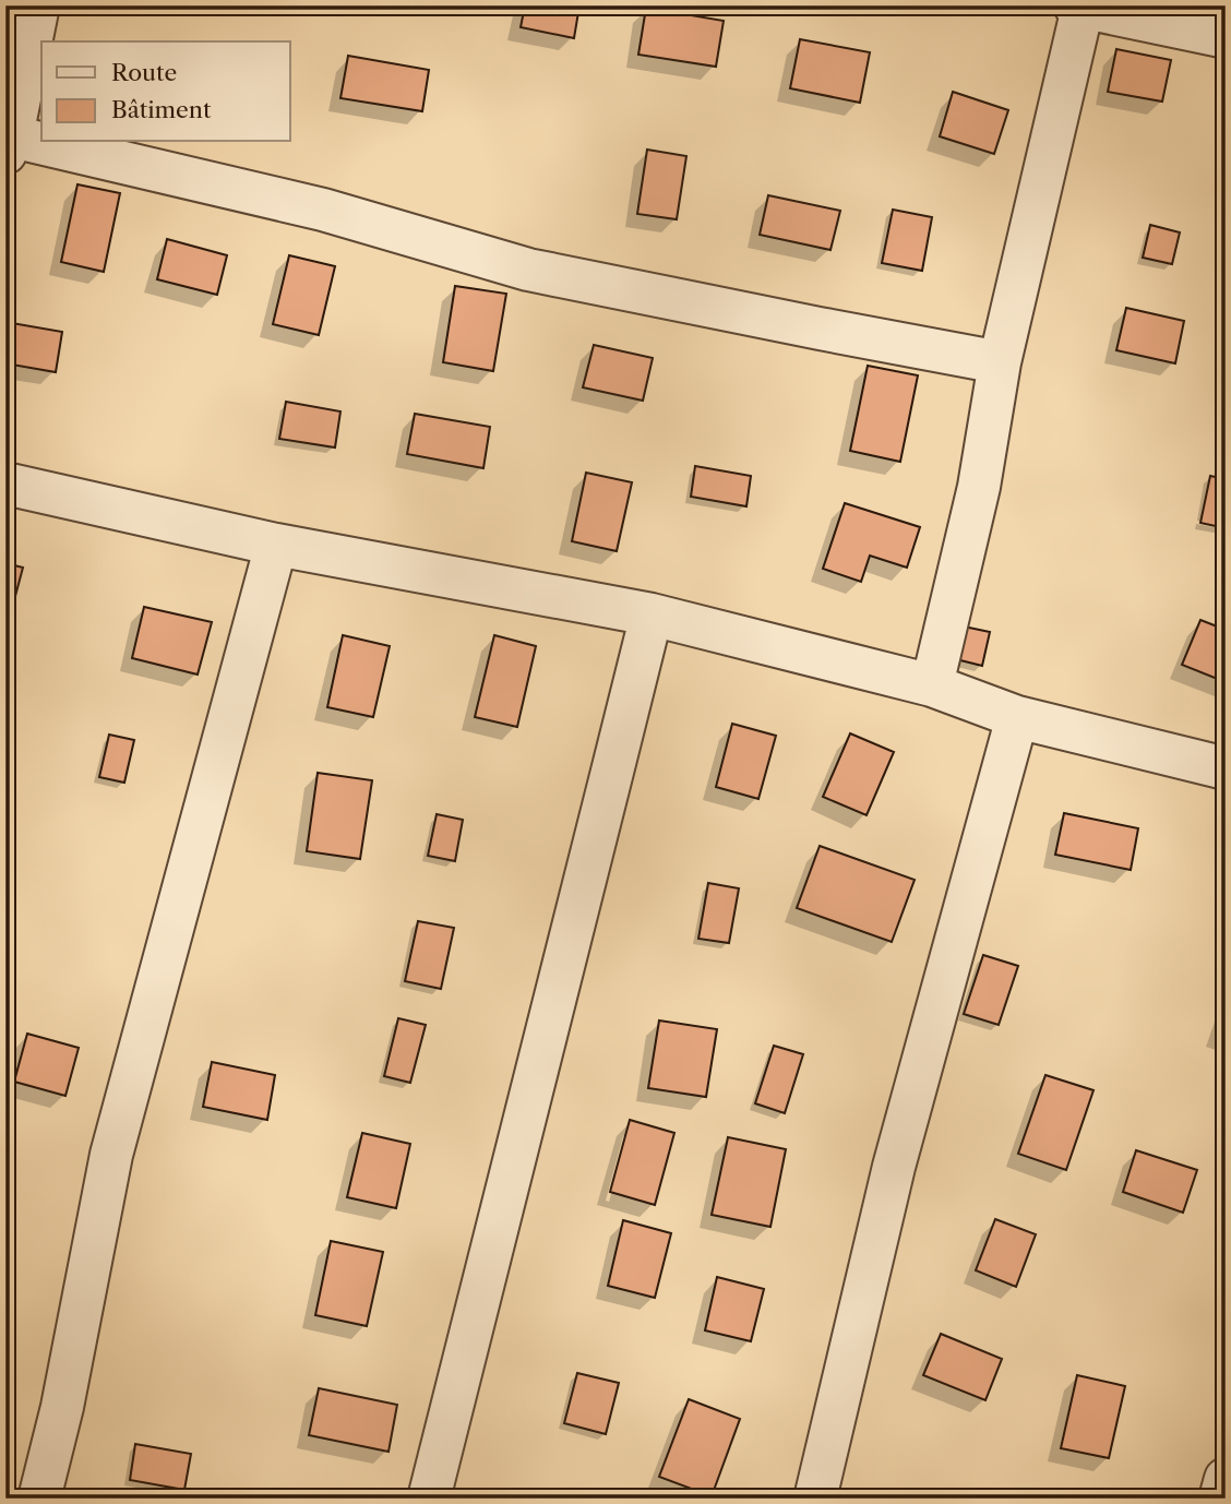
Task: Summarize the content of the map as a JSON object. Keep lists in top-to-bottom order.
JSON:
{
  "legend": ["Route", "Bâtiment"]
}
